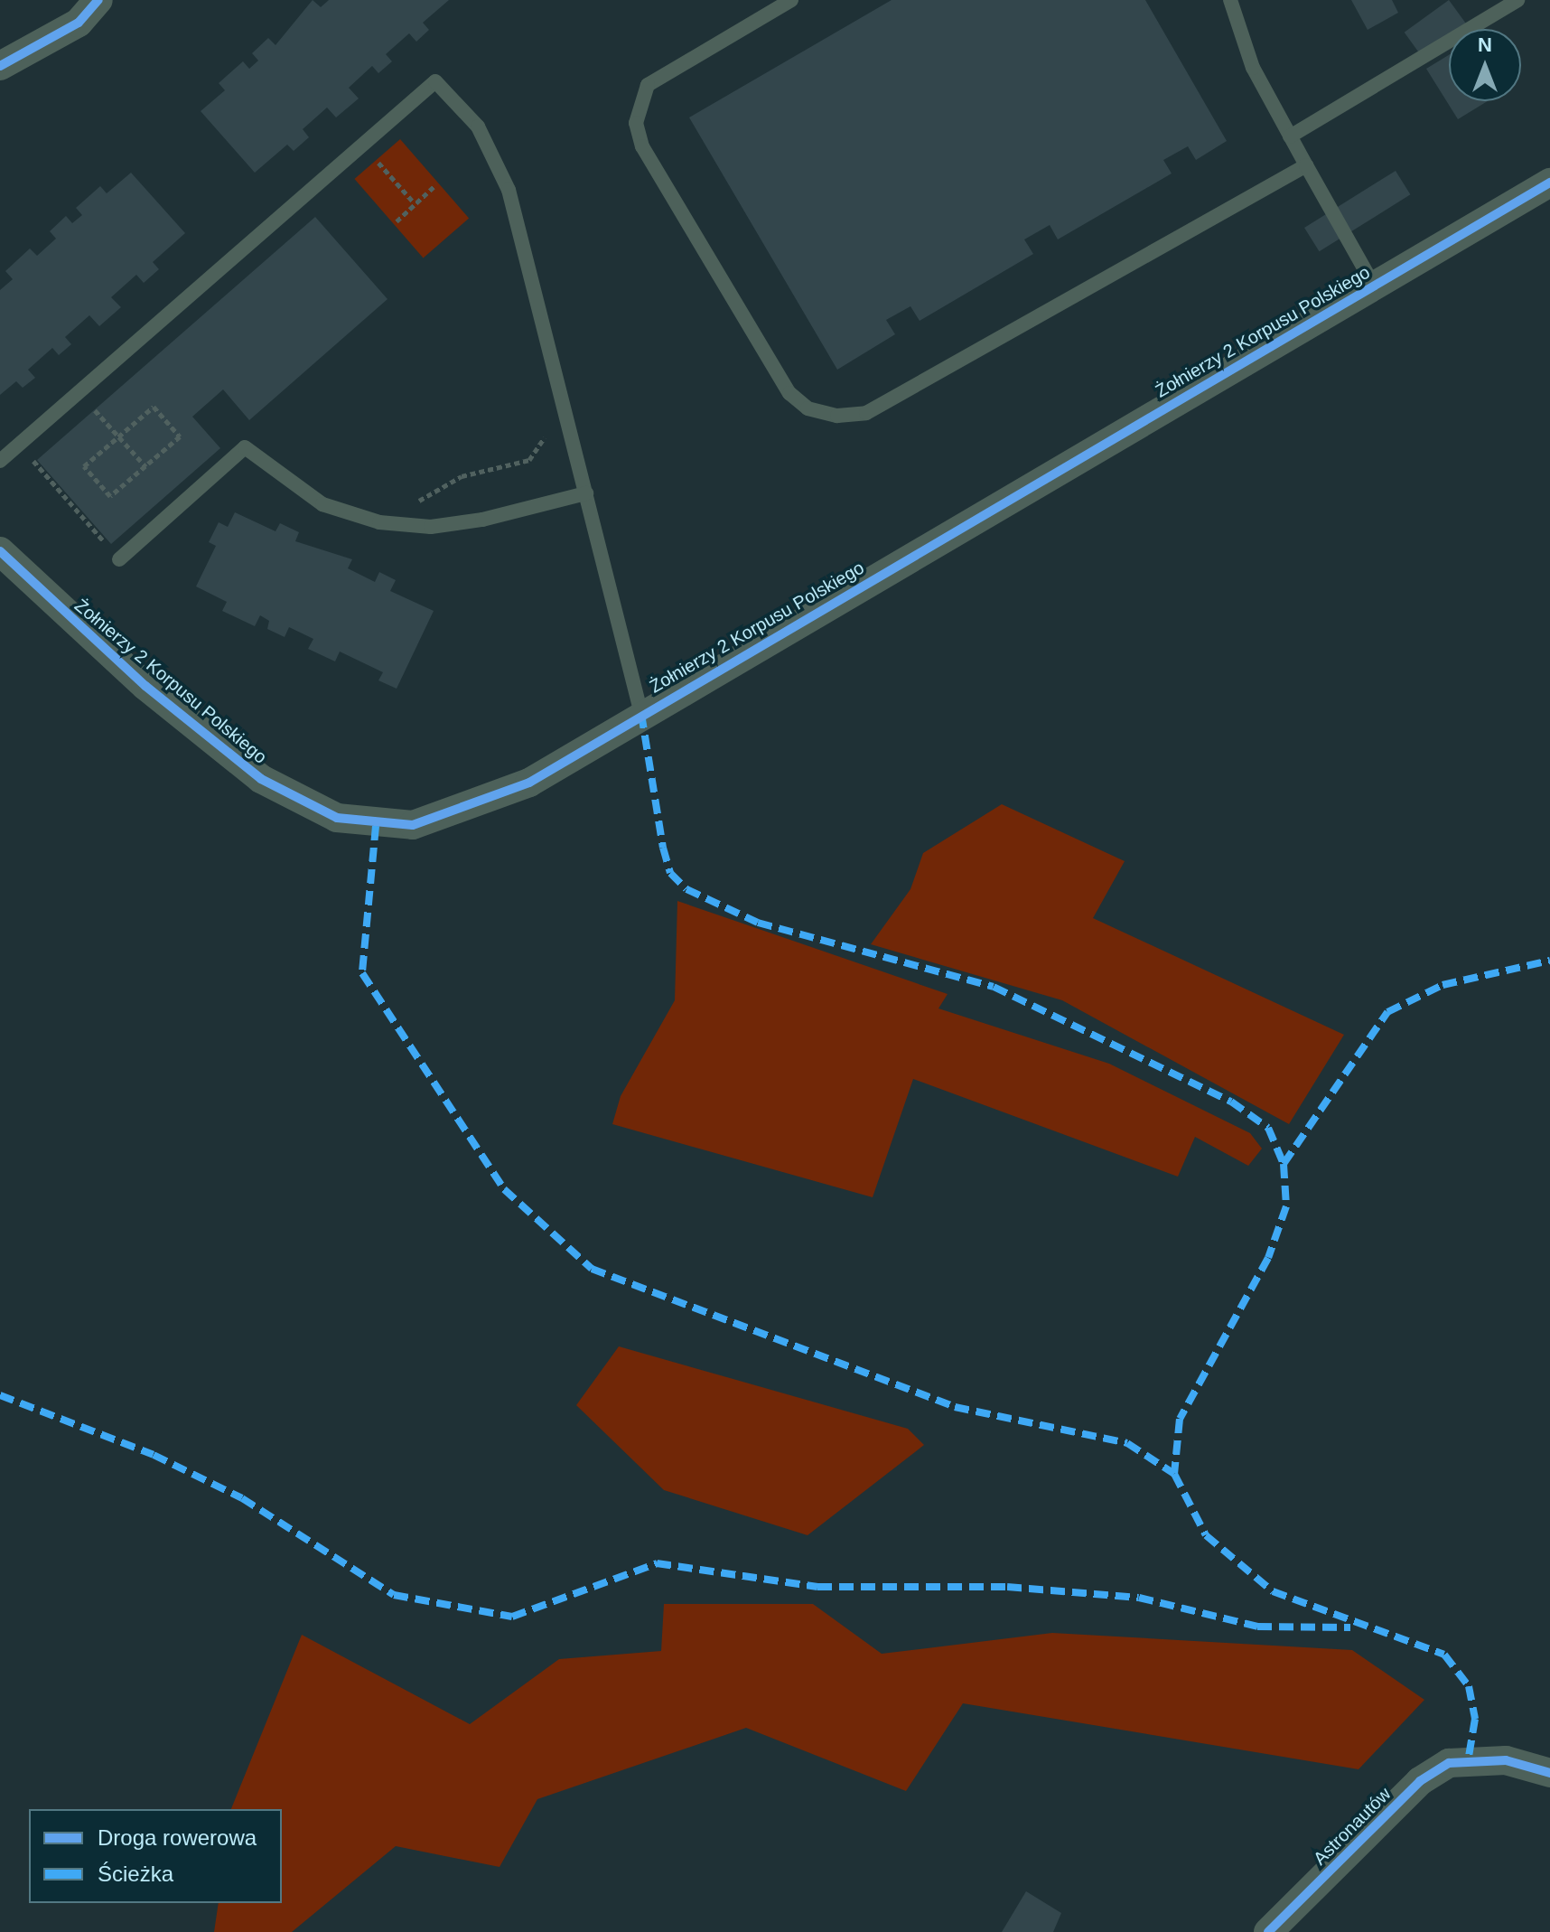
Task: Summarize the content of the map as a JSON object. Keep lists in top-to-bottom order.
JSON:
{
  "streets": {
    "street": ["Żołnierzy 2 Korpusu Polskiego", "Astronautów"]
  },
  "legend": ["Droga rowerowa", "Ścieżka"],
  "north": "top"
}
